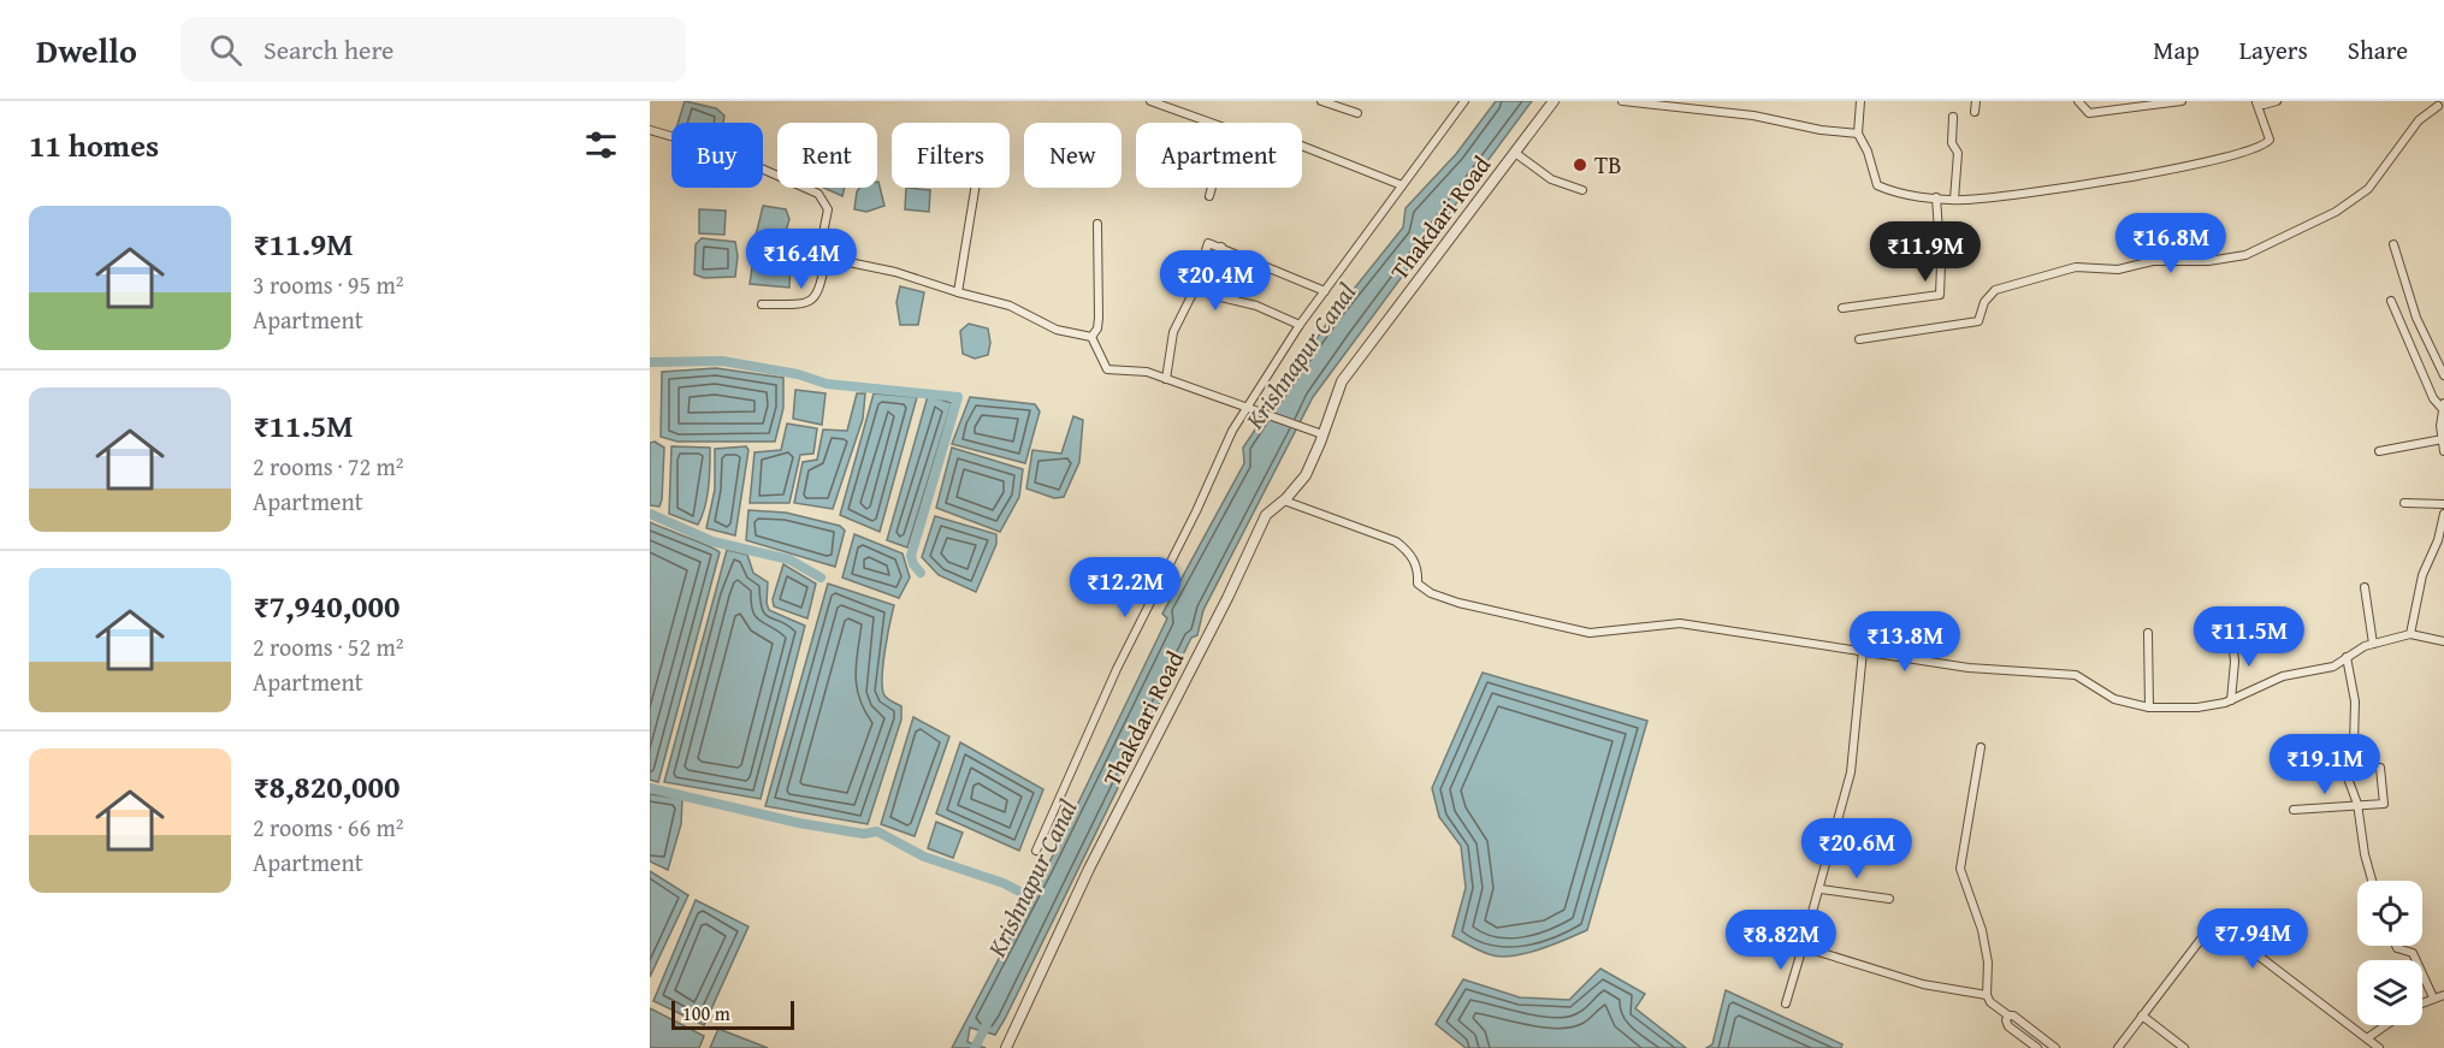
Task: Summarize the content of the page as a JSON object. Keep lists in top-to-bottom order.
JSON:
{
  "streets": {
    "street": ["Thakdari Road"]
  },
  "water": ["Krishnapur Canal"],
  "places": ["TB"],
  "scale_bar": "100 m",
  "page": {
    "header": "Dwello",
    "search": "Search here",
    "nav": ["Map", "Layers", "Share"],
    "heading": "11 homes",
    "chip": [
      "Buy",
      "Rent",
      "Filters",
      "New",
      "Apartment"
    ],
    "list": [
      {
        "name": "₹11.9M",
        "note": "3 rooms · 95 m² · Apartment"
      },
      {
        "name": "₹11.5M",
        "note": "2 rooms · 72 m² · Apartment"
      },
      {
        "name": "₹7,940,000",
        "note": "2 rooms · 52 m² · Apartment"
      },
      {
        "name": "₹8,820,000",
        "note": "2 rooms · 66 m² · Apartment"
      }
    ],
    "price": [
      "₹16.8M",
      "₹11.9M",
      "₹16.4M",
      "₹20.4M",
      "₹12.2M",
      "₹11.5M",
      "₹13.8M",
      "₹19.1M",
      "₹20.6M",
      "₹7.94M",
      "₹8.82M"
    ],
    "scale": "100 m"
  }
}
